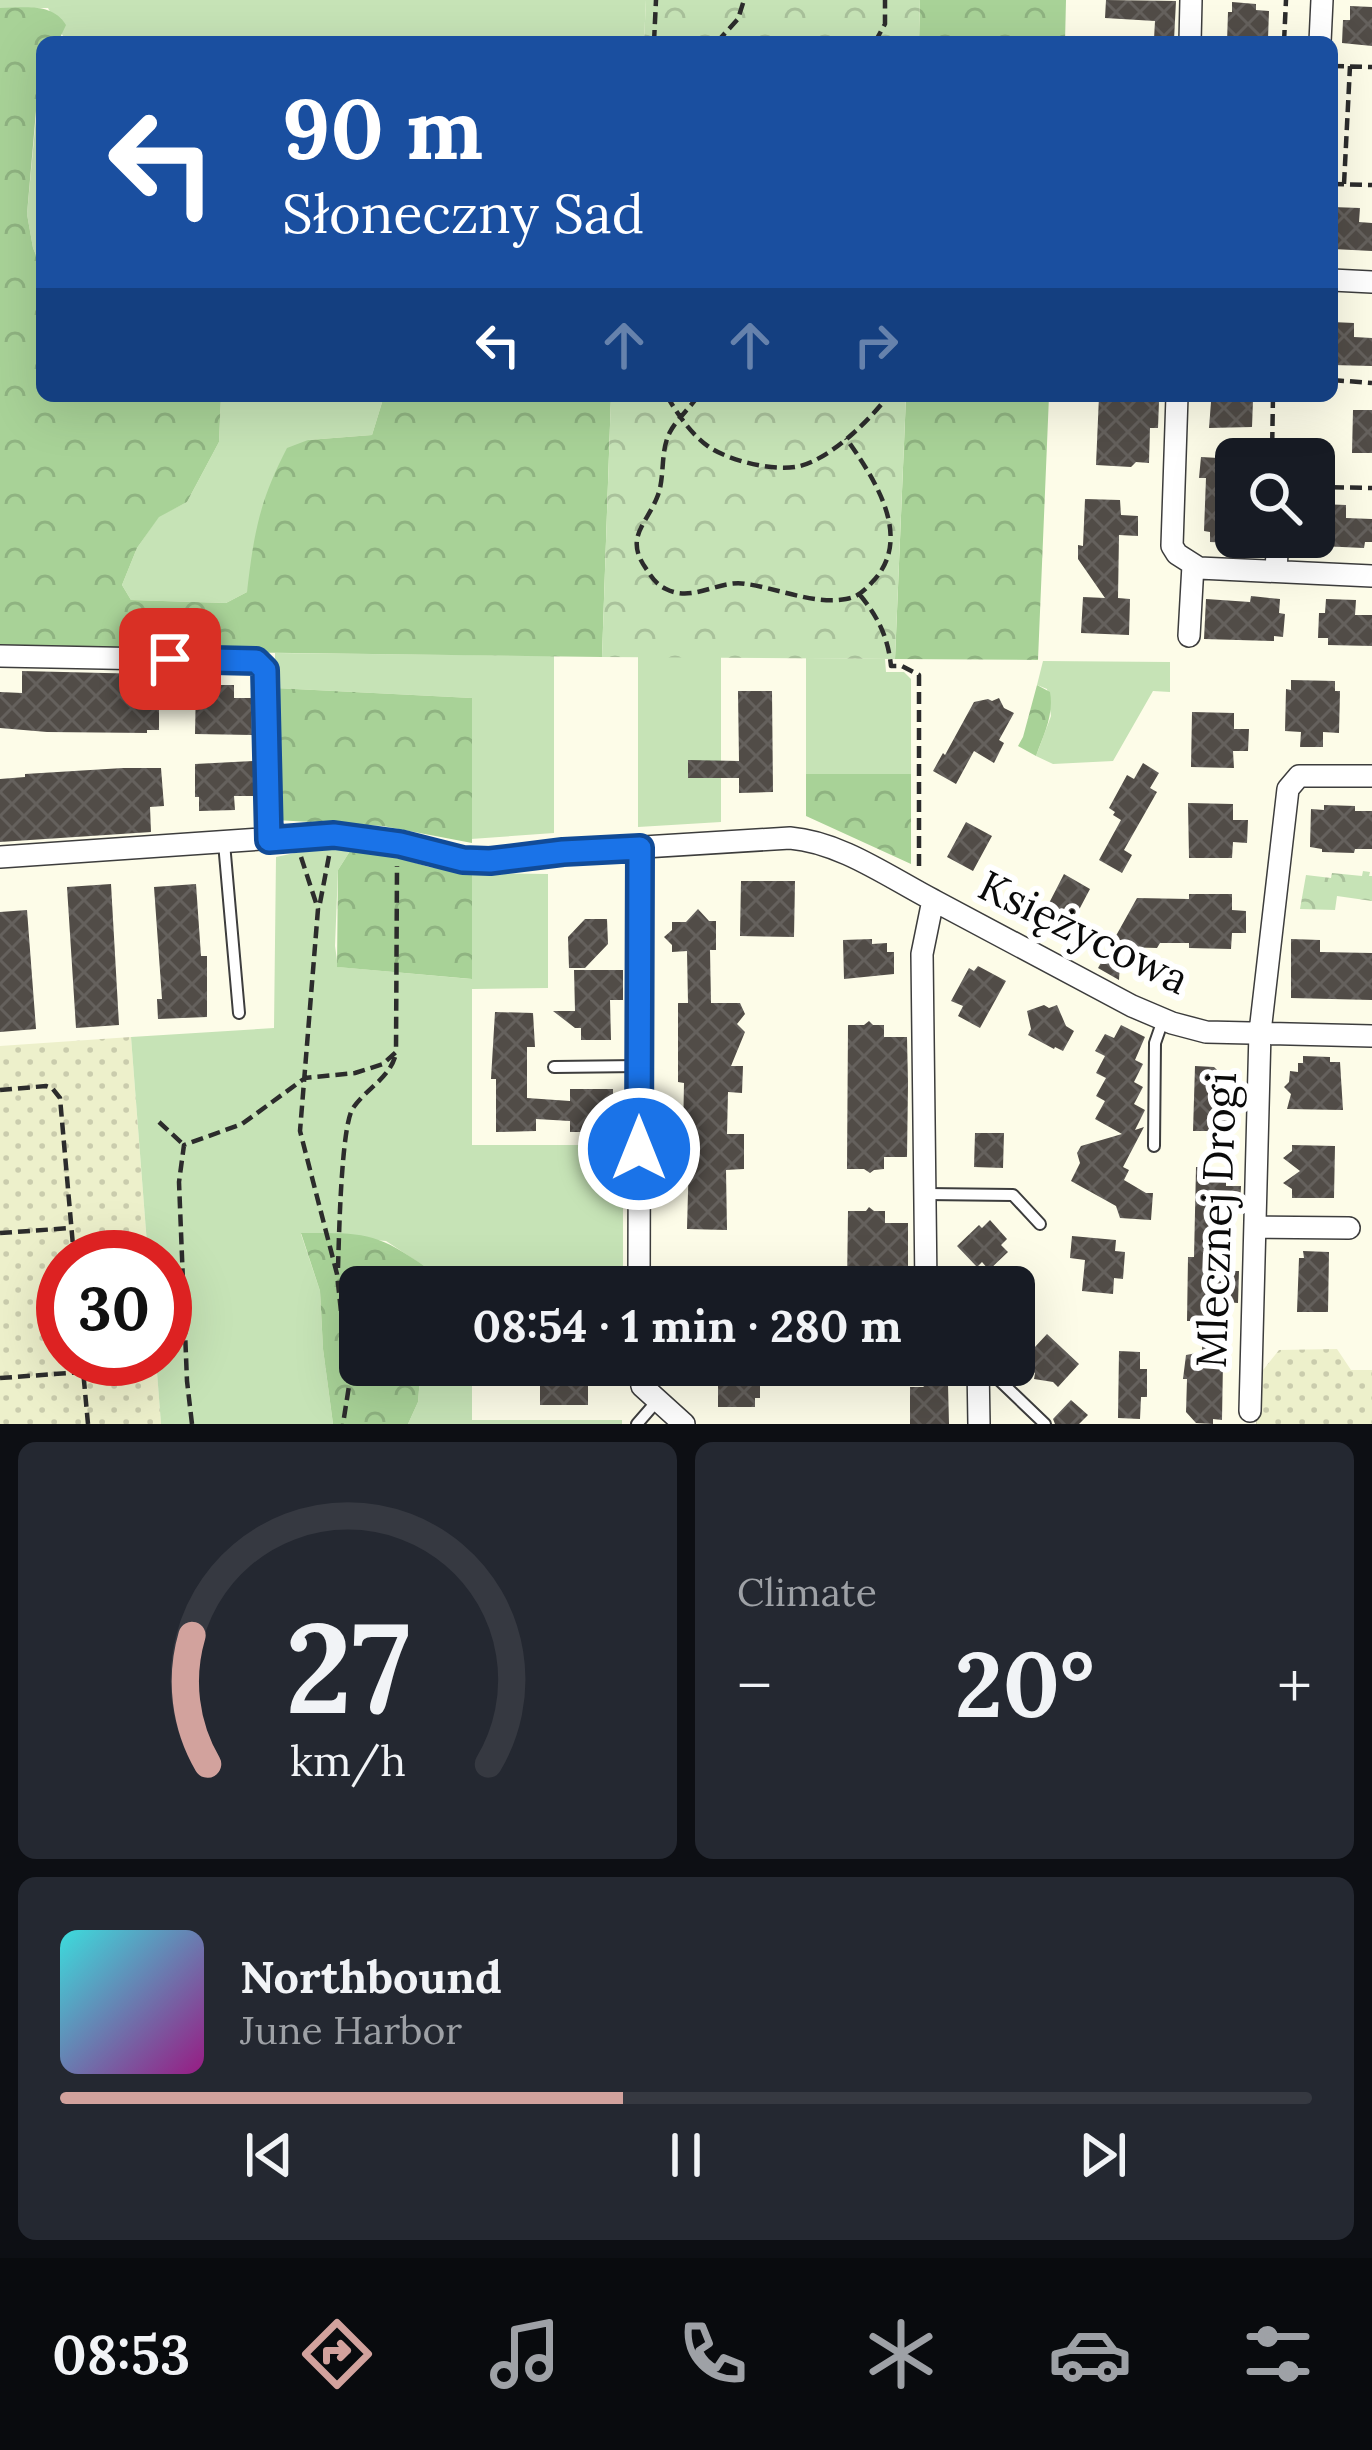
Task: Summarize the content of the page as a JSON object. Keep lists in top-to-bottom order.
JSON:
{
  "streets": {
    "street": ["Księżycowa", "Mlecznej Drogi"]
  },
  "crossings": [
    ["Księżycowa", "Mlecznej Drogi"]
  ],
  "page": {
    "turn": ["90 m", "Słoneczny Sad"],
    "limit": "30",
    "trip": "08:54 · 1 min · 280 m",
    "tile": "Climate",
    "heat": ["−", "20°", "+"],
    "song": ["Northbound", "June Harbor"],
    "tabs": "08:53",
    "gauge": ["27", "km/h"]
  }
}
